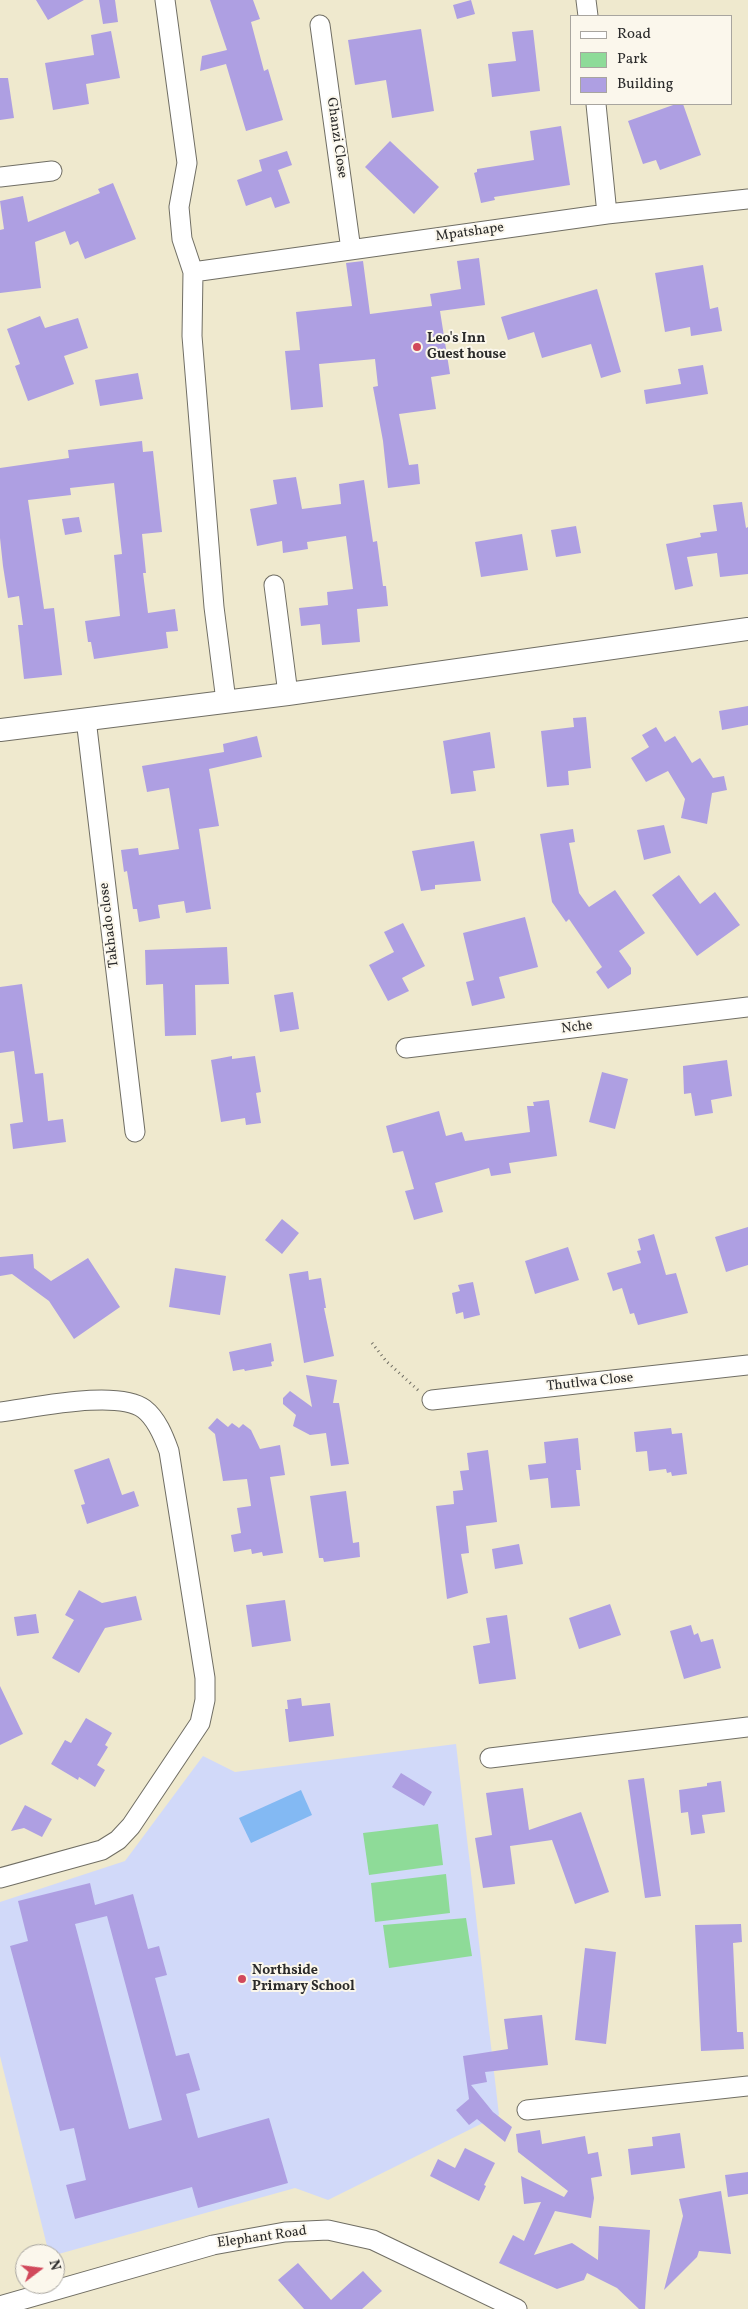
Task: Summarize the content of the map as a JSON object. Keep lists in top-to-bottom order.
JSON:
{
  "streets": {
    "street": [
      "Ghanzi Close",
      "Mpatshape",
      "Takhado close",
      "Nche",
      "Thutlwa Close",
      "Elephant Road"
    ]
  },
  "crossings": [
    ["Ghanzi Close", "Mpatshape"]
  ],
  "places": ["Leo's Inn Guest house", "Northside Primary School"],
  "legend": ["Road", "Park", "Building"],
  "north": "right"
}
